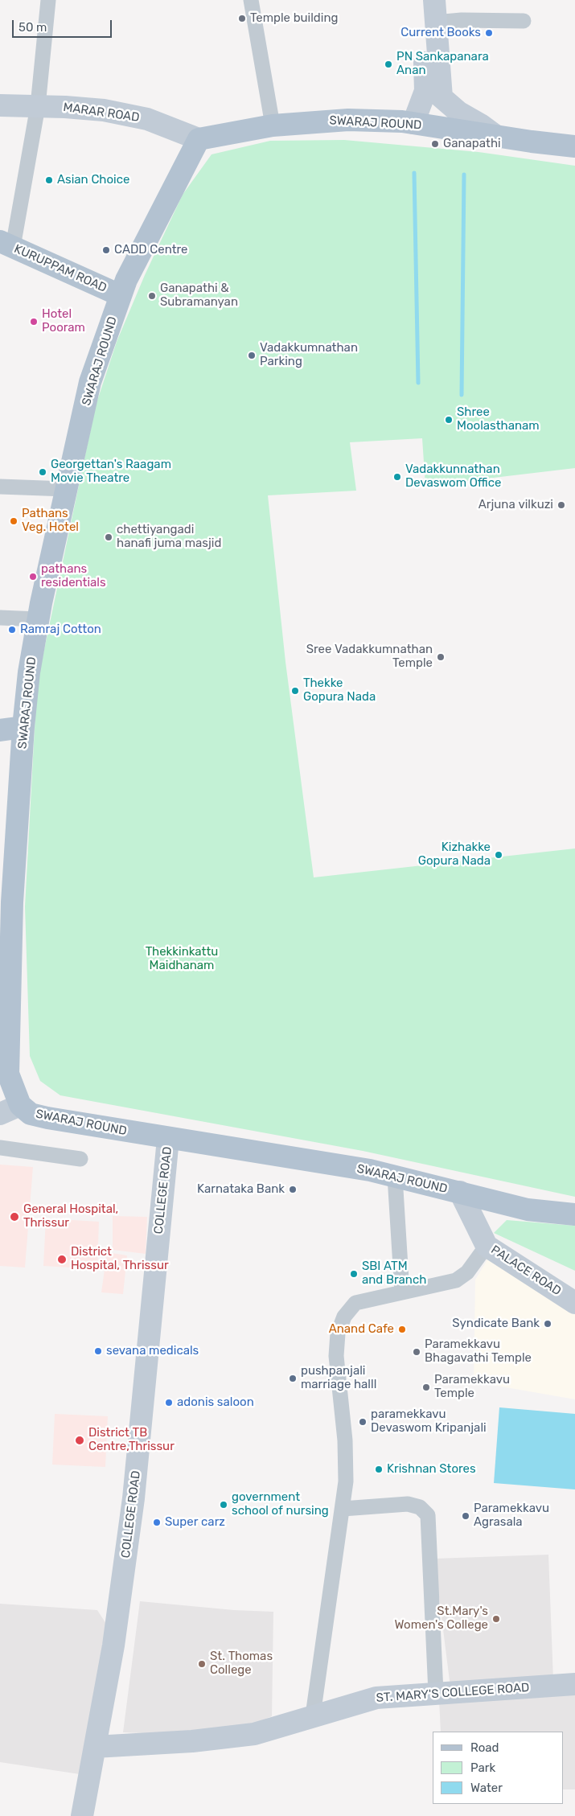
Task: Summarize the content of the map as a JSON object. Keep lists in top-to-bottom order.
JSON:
{
  "streets": {
    "main road": [
      "MARAR ROAD",
      "SWARAJ ROUND",
      "KURUPPAM ROAD",
      "COLLEGE ROAD",
      "PALACE ROAD",
      "ST. MARY'S COLLEGE ROAD"
    ]
  },
  "crossings": [
    ["MARAR ROAD", "SWARAJ ROUND"],
    ["SWARAJ ROUND", "KURUPPAM ROAD"],
    ["SWARAJ ROUND", "COLLEGE ROAD"],
    ["SWARAJ ROUND", "PALACE ROAD"],
    ["COLLEGE ROAD", "ST. MARY'S COLLEGE ROAD"]
  ],
  "parks": ["Thekkinkattu Maidhanam"],
  "places": [
    "Temple building",
    "Current Books",
    "PN Sankapanara Anan",
    "Ganapathi",
    "Asian Choice",
    "CADD Centre",
    "Ganapathi & Subramanyan",
    "Hotel Pooram",
    "Vadakkumnathan Parking",
    "Shree Moolasthanam",
    "Georgettan's Raagam Movie Theatre",
    "Vadakkunnathan Devaswom Office",
    "Arjuna vilkuzi",
    "Pathans Veg. Hotel",
    "chettiyangadi hanafi juma masjid",
    "pathans residentials",
    "Ramraj Cotton",
    "Sree Vadakkumnathan Temple",
    "Thekke Gopura Nada",
    "Kizhakke Gopura Nada",
    "Karnataka Bank",
    "General Hospital, Thrissur",
    "District Hospital, Thrissur",
    "SBI ATM and Branch",
    "Syndicate Bank",
    "Anand Cafe",
    "sevana medicals",
    "Paramekkavu Bhagavathi Temple",
    "pushpanjali marriage halll",
    "Paramekkavu Temple",
    "adonis saloon",
    "paramekkavu Devaswom Kripanjali",
    "District TB Centre,Thrissur",
    "Krishnan Stores",
    "government school of nursing",
    "Paramekkavu Agrasala",
    "Super carz",
    "St.Mary's Women's College",
    "St. Thomas College"
  ],
  "legend": ["Road", "Park", "Water"],
  "scale_bar": "50 m"
}
